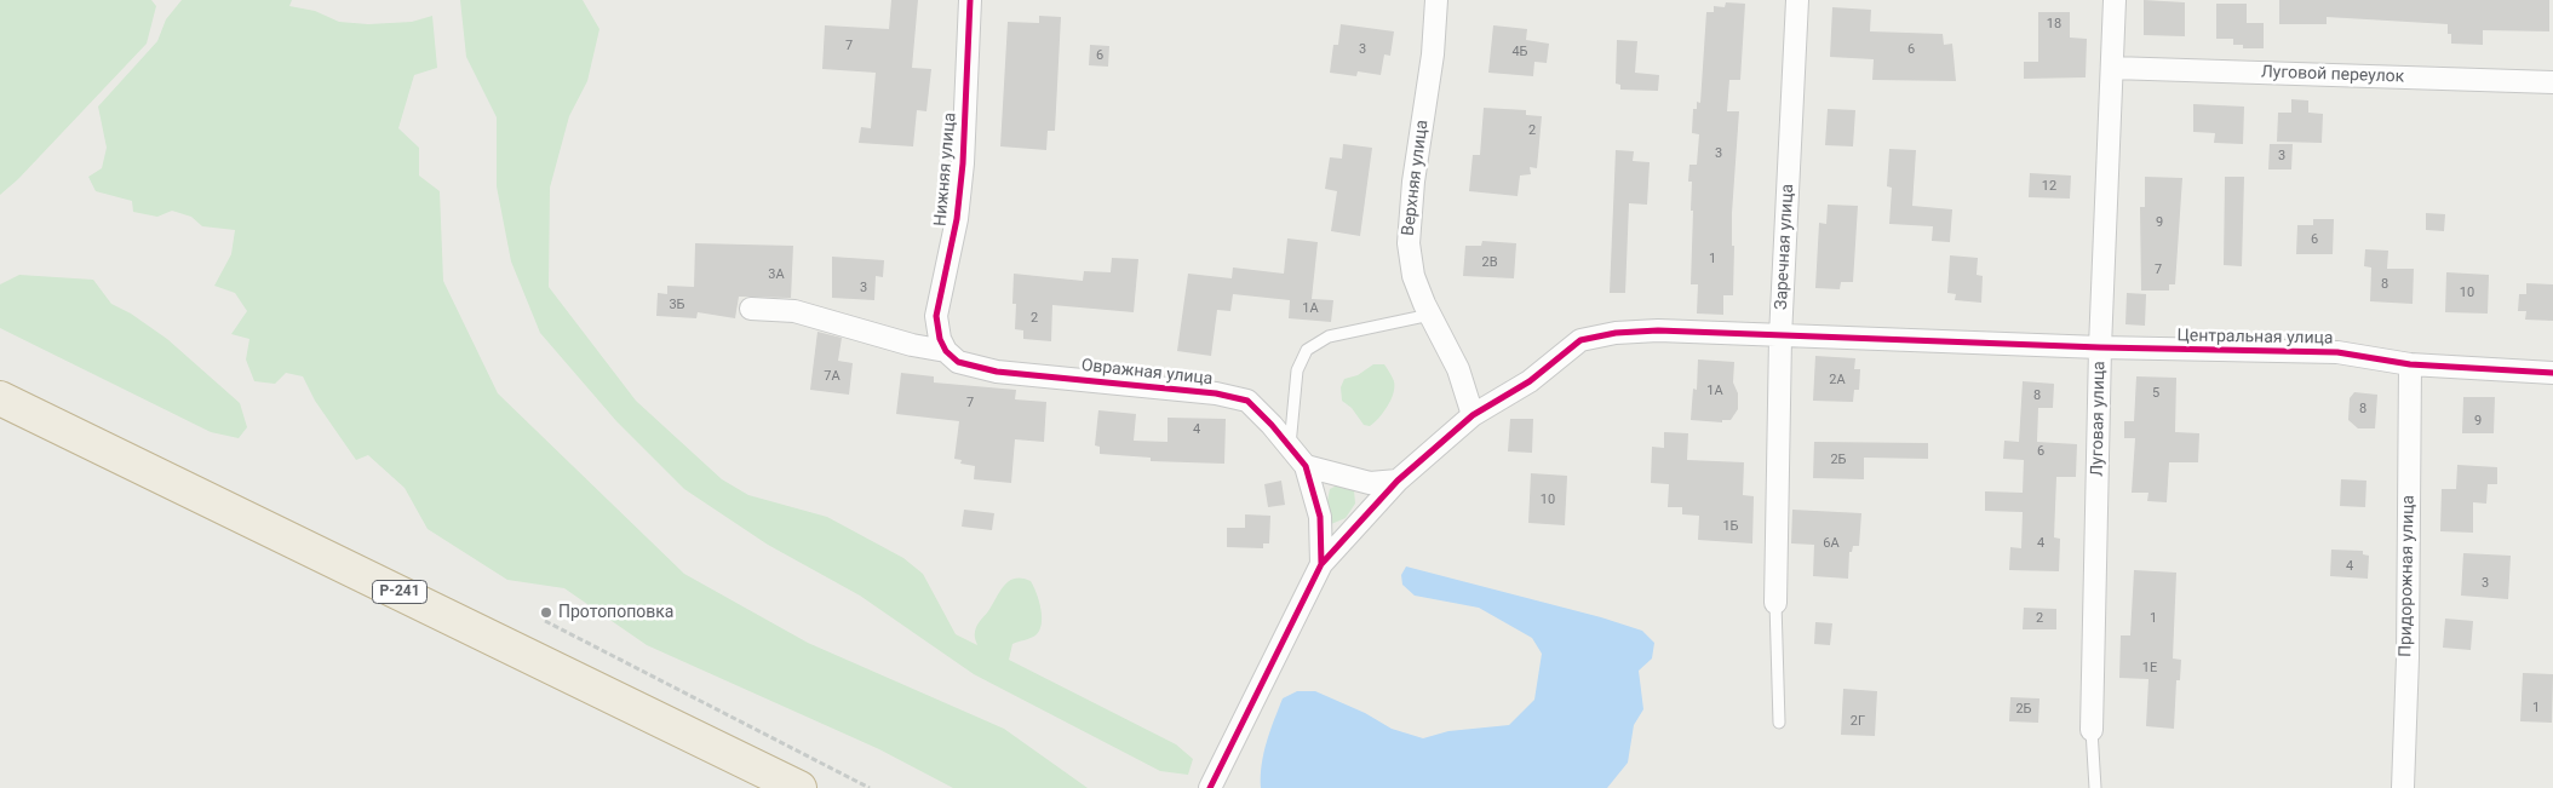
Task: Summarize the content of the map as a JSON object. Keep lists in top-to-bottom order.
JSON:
{
  "streets": {
    "highway": ["Р-241"],
    "street": [
      "Луговой переулок",
      "Нижняя улица",
      "Верхняя улица",
      "Заречная улица",
      "Центральная улица",
      "Овражная улица",
      "Луговая улица",
      "Придорожная улица"
    ]
  },
  "crossings": [
    ["Луговой переулок", "Луговая улица"],
    ["Нижняя улица", "Овражная улица"],
    ["Верхняя улица", "Центральная улица"],
    ["Верхняя улица", "Овражная улица"],
    ["Заречная улица", "Центральная улица"],
    ["Центральная улица", "Овражная улица"],
    ["Центральная улица", "Луговая улица"],
    ["Центральная улица", "Придорожная улица"]
  ],
  "places": ["Протопоповка"],
  "house_numbers": [
    "18",
    "7",
    "3",
    "6",
    "4Б",
    "6",
    "2",
    "3",
    "3",
    "12",
    "9",
    "6",
    "1",
    "2В",
    "7",
    "3А",
    "8",
    "3",
    "10",
    "3Б",
    "1А",
    "2",
    "7А",
    "2А",
    "1А",
    "5",
    "8",
    "7",
    "8",
    "9",
    "4",
    "6",
    "2Б",
    "10",
    "1Б",
    "6А",
    "4",
    "4",
    "3",
    "2",
    "1",
    "1Е",
    "1",
    "2Б",
    "2Г"
  ]
}
